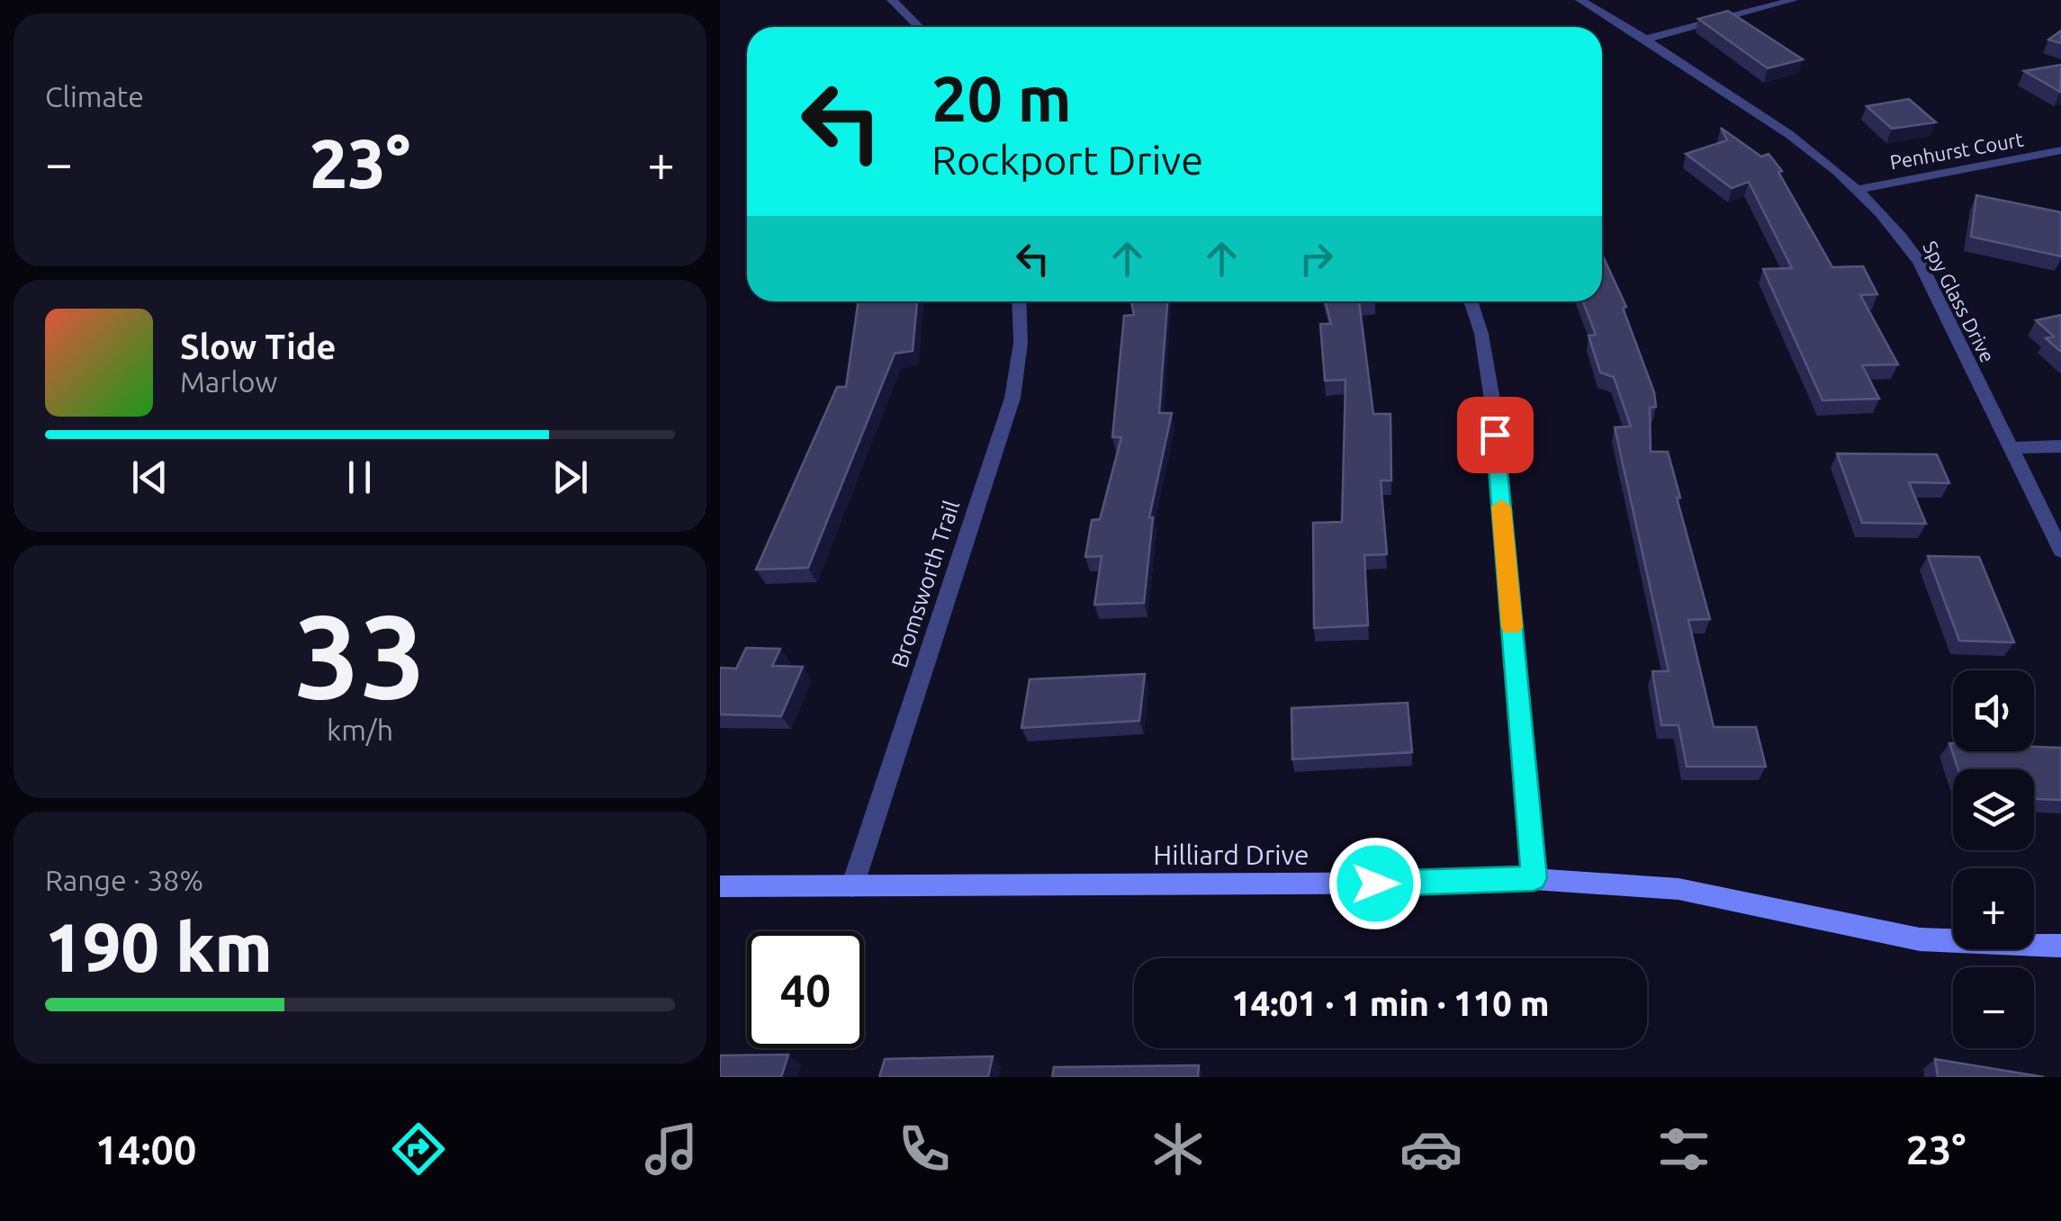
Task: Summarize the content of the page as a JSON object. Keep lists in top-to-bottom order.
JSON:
{
  "streets": {
    "street": [
      "Penhurst Court",
      "Spy Glass Drive",
      "Bromsworth Trail",
      "Hilliard Drive"
    ]
  },
  "crossings": [
    ["Penhurst Court", "Spy Glass Drive"],
    ["Bromsworth Trail", "Hilliard Drive"]
  ],
  "page": {
    "tile": [
      "Climate",
      ["33", "km/h"],
      ["Range · 38%", "190 km"]
    ],
    "turn": ["20 m", "Rockport Drive"],
    "heat": ["−", "23°", "+"],
    "song": ["Slow Tide", "Marlow"],
    "map_buttons": ["+", "−"],
    "limit": "40",
    "trip": "14:01 · 1 min · 110 m",
    "tabs": ["14:00", "23°"]
  }
}
